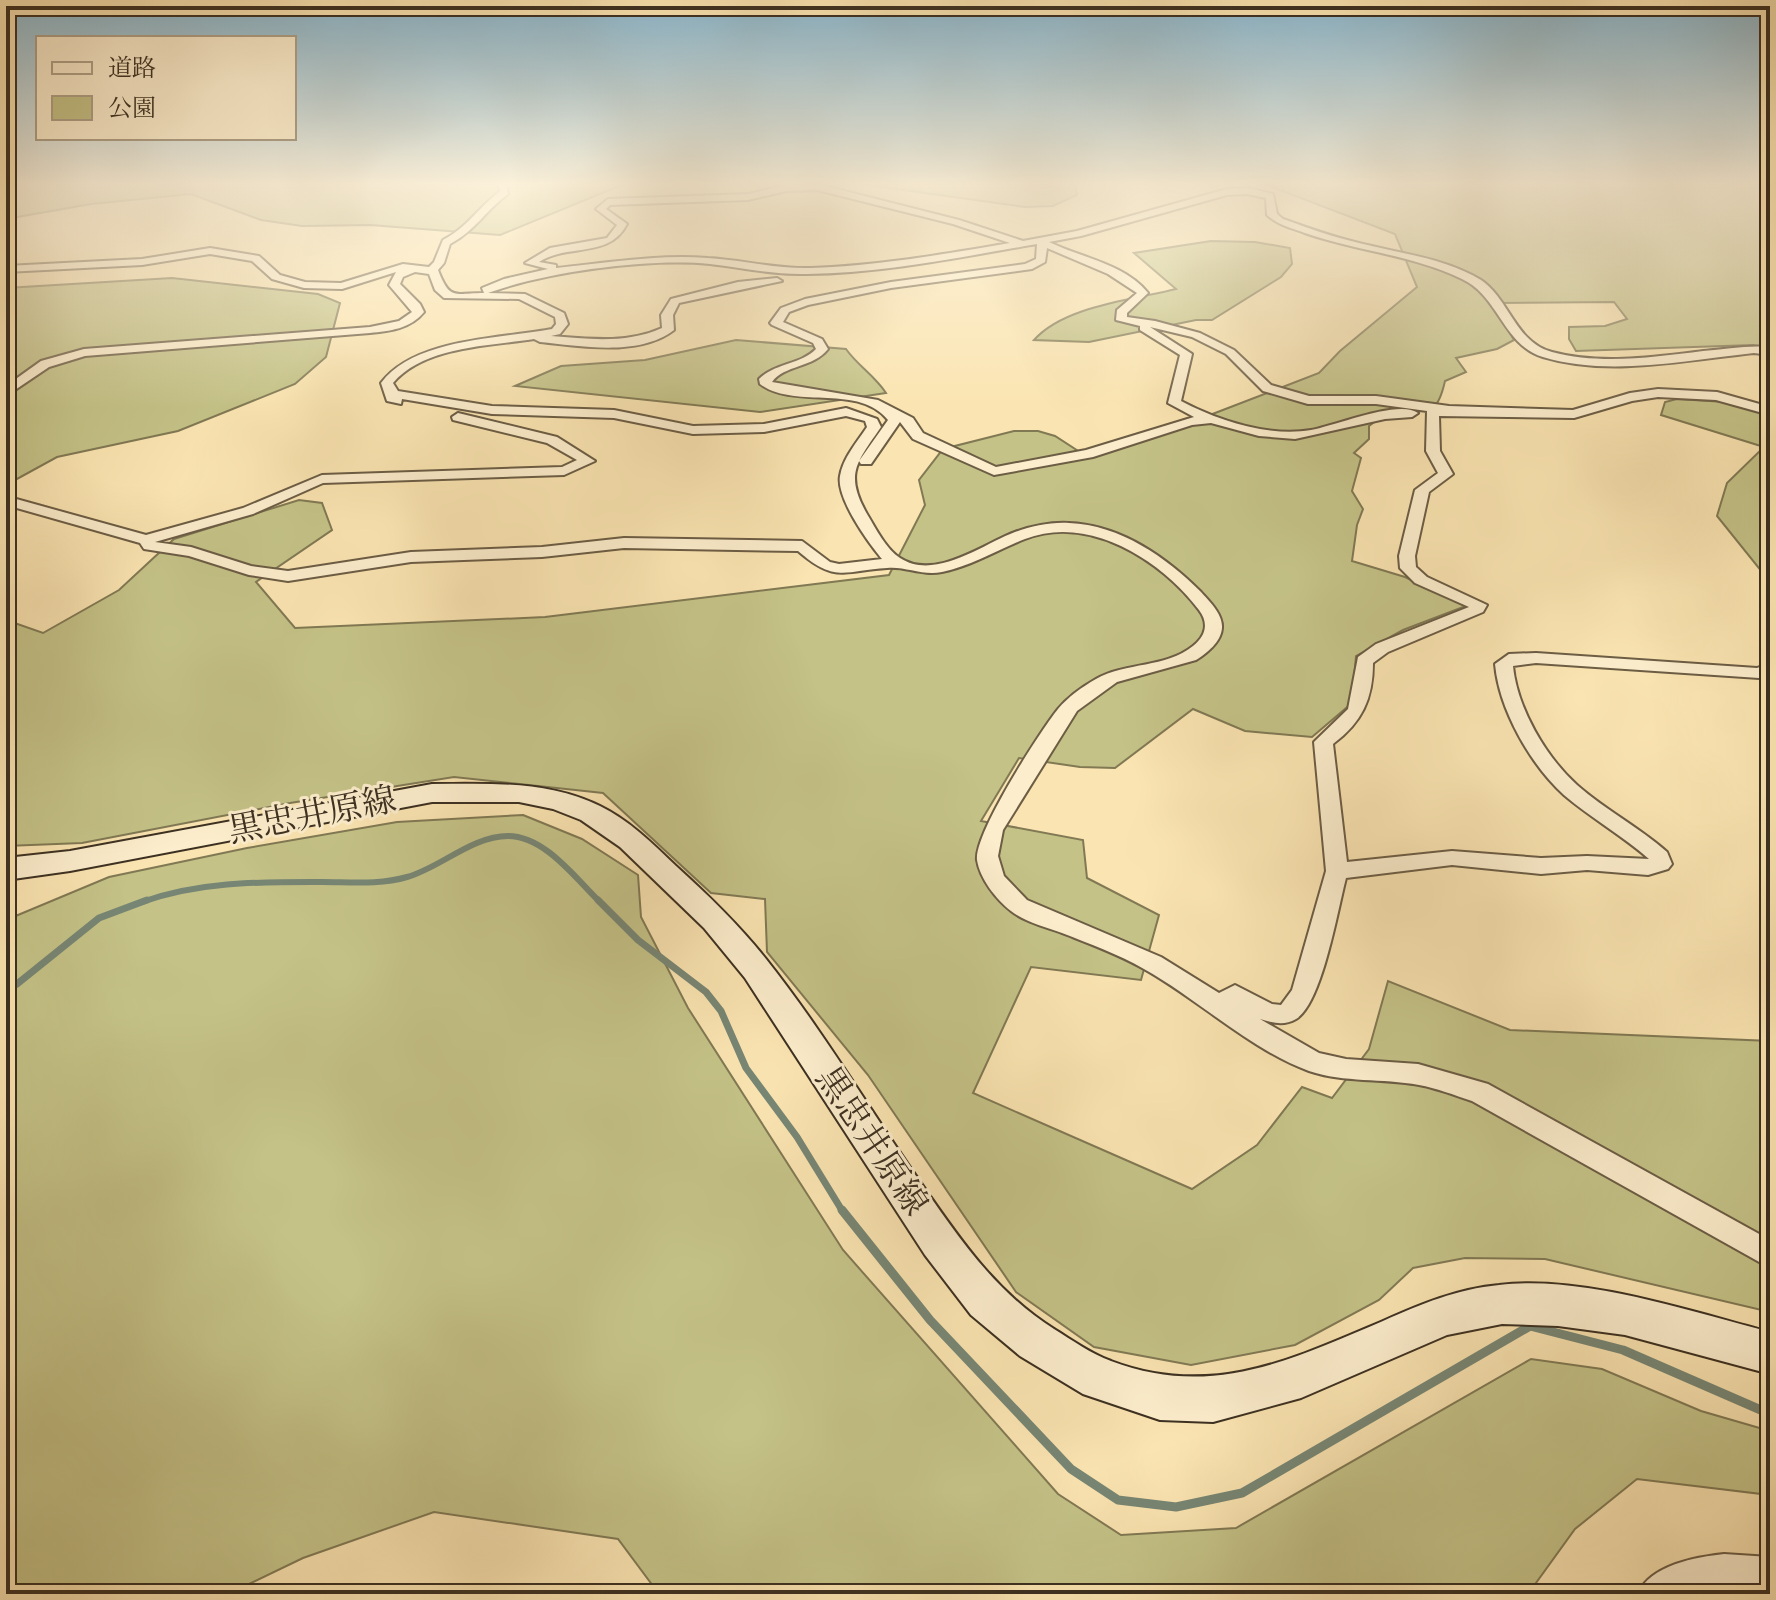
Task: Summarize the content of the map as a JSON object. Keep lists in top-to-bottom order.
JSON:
{
  "streets": {
    "main road": ["黒忠井原線"]
  },
  "legend": ["道路", "公園"]
}
